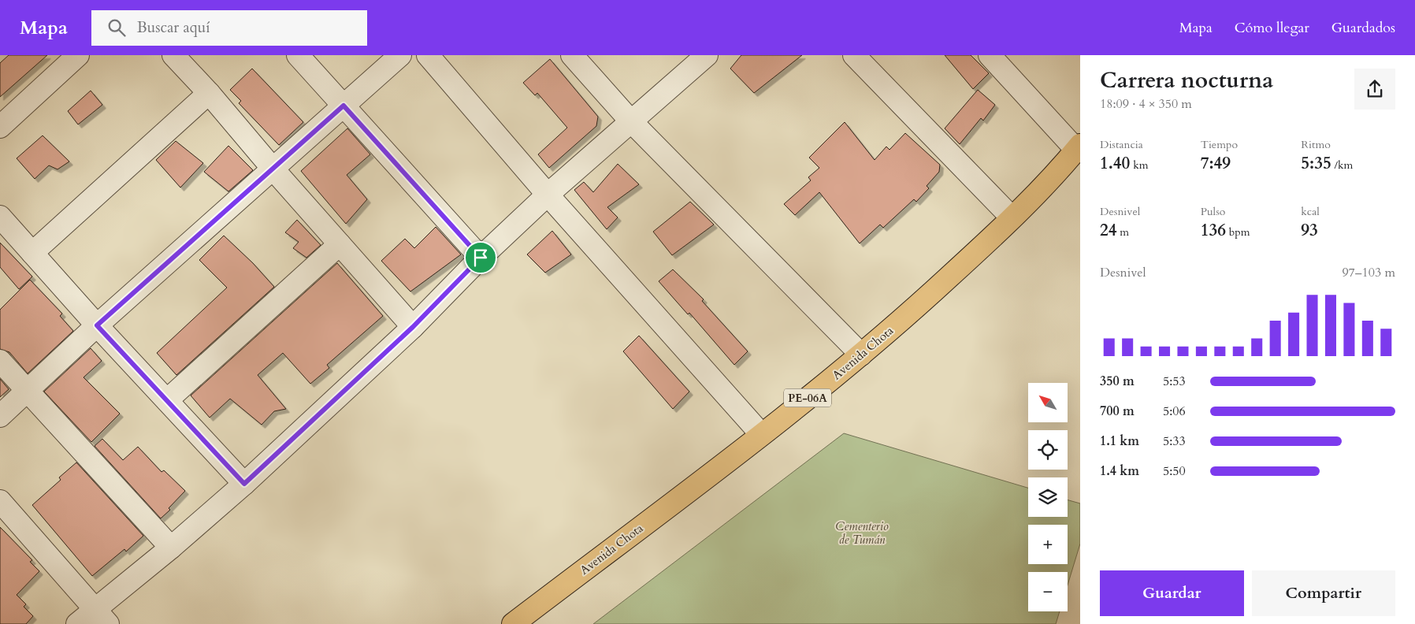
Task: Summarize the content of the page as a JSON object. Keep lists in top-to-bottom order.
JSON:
{
  "streets": {
    "highway": ["Avenida Chota", "PE-06A"]
  },
  "parks": ["Cementerio de Tumán"],
  "north": "top left",
  "page": {
    "header": "Mapa",
    "search": "Buscar aquí",
    "nav": ["Mapa", "Cómo llegar", "Guardados"],
    "heading": ["Carrera nocturna", "18:09 · 4 × 350 m"],
    "stats": [
      ["Distancia", "1.40 km"],
      ["Tiempo", "7:49"],
      ["Ritmo", "5:35 /km"],
      ["Desnivel", "24 m"],
      ["Pulso", "136 bpm"],
      ["kcal", "93"]
    ],
    "chart": ["Desnivel", "97–103 m"],
    "list": [
      {
        "name": "350 m",
        "note": "5:53"
      },
      {
        "name": "700 m",
        "note": "5:06"
      },
      {
        "name": "1.1 km",
        "note": "5:33"
      },
      {
        "name": "1.4 km",
        "note": "5:50"
      }
    ],
    "map_buttons": ["+", "−"],
    "buttons": ["Guardar", "Compartir"]
  }
}
